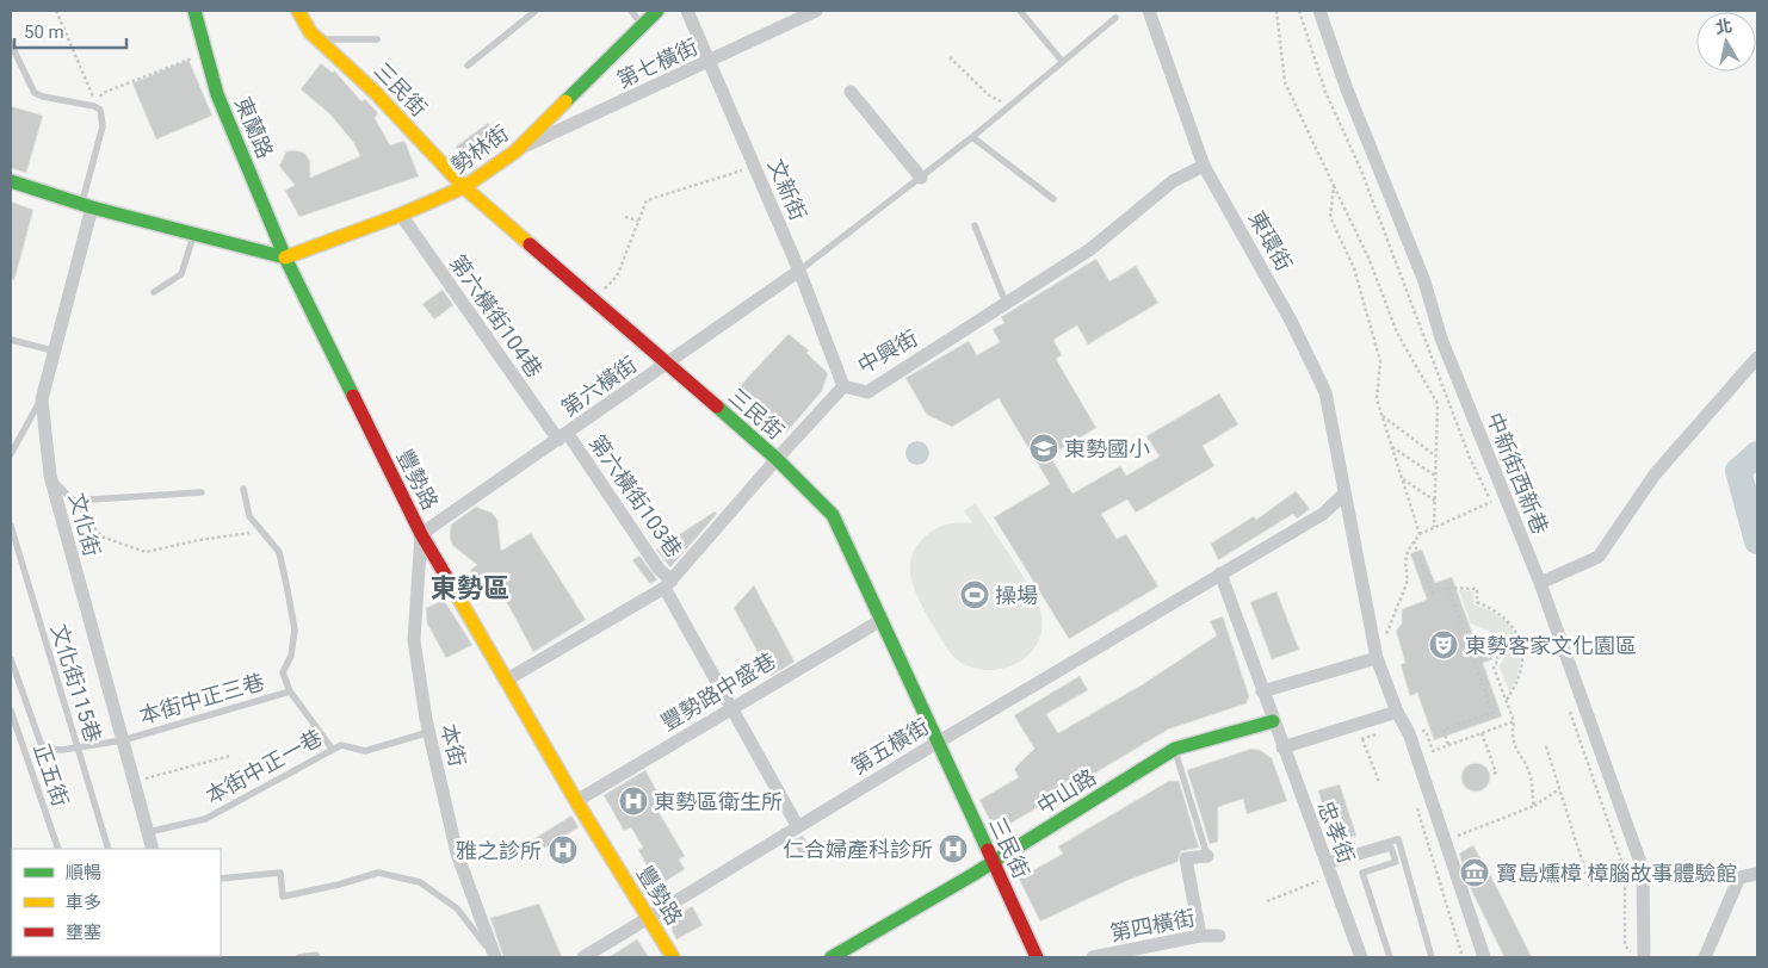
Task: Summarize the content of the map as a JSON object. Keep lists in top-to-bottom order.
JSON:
{
  "streets": {
    "street": [
      "第七橫街",
      "三民街",
      "東蘭路",
      "勢林街",
      "文新街",
      "東環街",
      "第六橫街104巷",
      "中興街",
      "第六橫街",
      "中新街西新巷",
      "豐勢路",
      "第六橫街103巷",
      "文化街",
      "豐勢路中盛巷",
      "本街",
      "第五橫街",
      "中山路",
      "忠孝街",
      "第四橫街"
    ],
    "lane": [
      "文化街115巷",
      "本街中正三巷",
      "本街中正一巷",
      "正五街"
    ]
  },
  "crossings": [
    ["第七橫街", "勢林街"],
    ["第七橫街", "文新街"],
    ["三民街", "勢林街"],
    ["三民街", "中興街"],
    ["三民街", "第六橫街"],
    ["三民街", "豐勢路中盛巷"],
    ["三民街", "第五橫街"],
    ["三民街", "中山路"],
    ["東蘭路", "勢林街"],
    ["東蘭路", "豐勢路"],
    ["勢林街", "第六橫街104巷"],
    ["勢林街", "豐勢路"],
    ["文新街", "中興街"],
    ["文新街", "第六橫街"],
    ["東環街", "中興街"],
    ["第六橫街104巷", "第六橫街"],
    ["第六橫街104巷", "第六橫街103巷"],
    ["中興街", "豐勢路"],
    ["中興街", "第六橫街103巷"],
    ["第六橫街", "豐勢路"],
    ["第六橫街", "第六橫街103巷"],
    ["第六橫街", "本街"],
    ["豐勢路", "豐勢路中盛巷"],
    ["豐勢路", "本街"],
    ["豐勢路", "第五橫街"],
    ["第六橫街103巷", "豐勢路中盛巷"],
    ["第六橫街103巷", "第五橫街"],
    ["文化街", "本街中正三巷"],
    ["文化街", "本街中正一巷"],
    ["文化街115巷", "本街中正三巷"],
    ["本街中正三巷", "本街中正一巷"],
    ["本街", "本街中正一巷"],
    ["中山路", "忠孝街"]
  ],
  "districts": ["東勢區"],
  "places": {
    "school or university": ["東勢國小"],
    "sports": ["操場"],
    "theatre": ["東勢客家文化園區"],
    "hospital": ["東勢區衛生所", "仁合婦產科診所", "雅之診所"],
    "museum": ["寶島燻樟 樟腦故事體驗館"]
  },
  "legend": ["順暢", "車多", "壅塞"],
  "scale_bar": "50 m",
  "north": "top"
}
